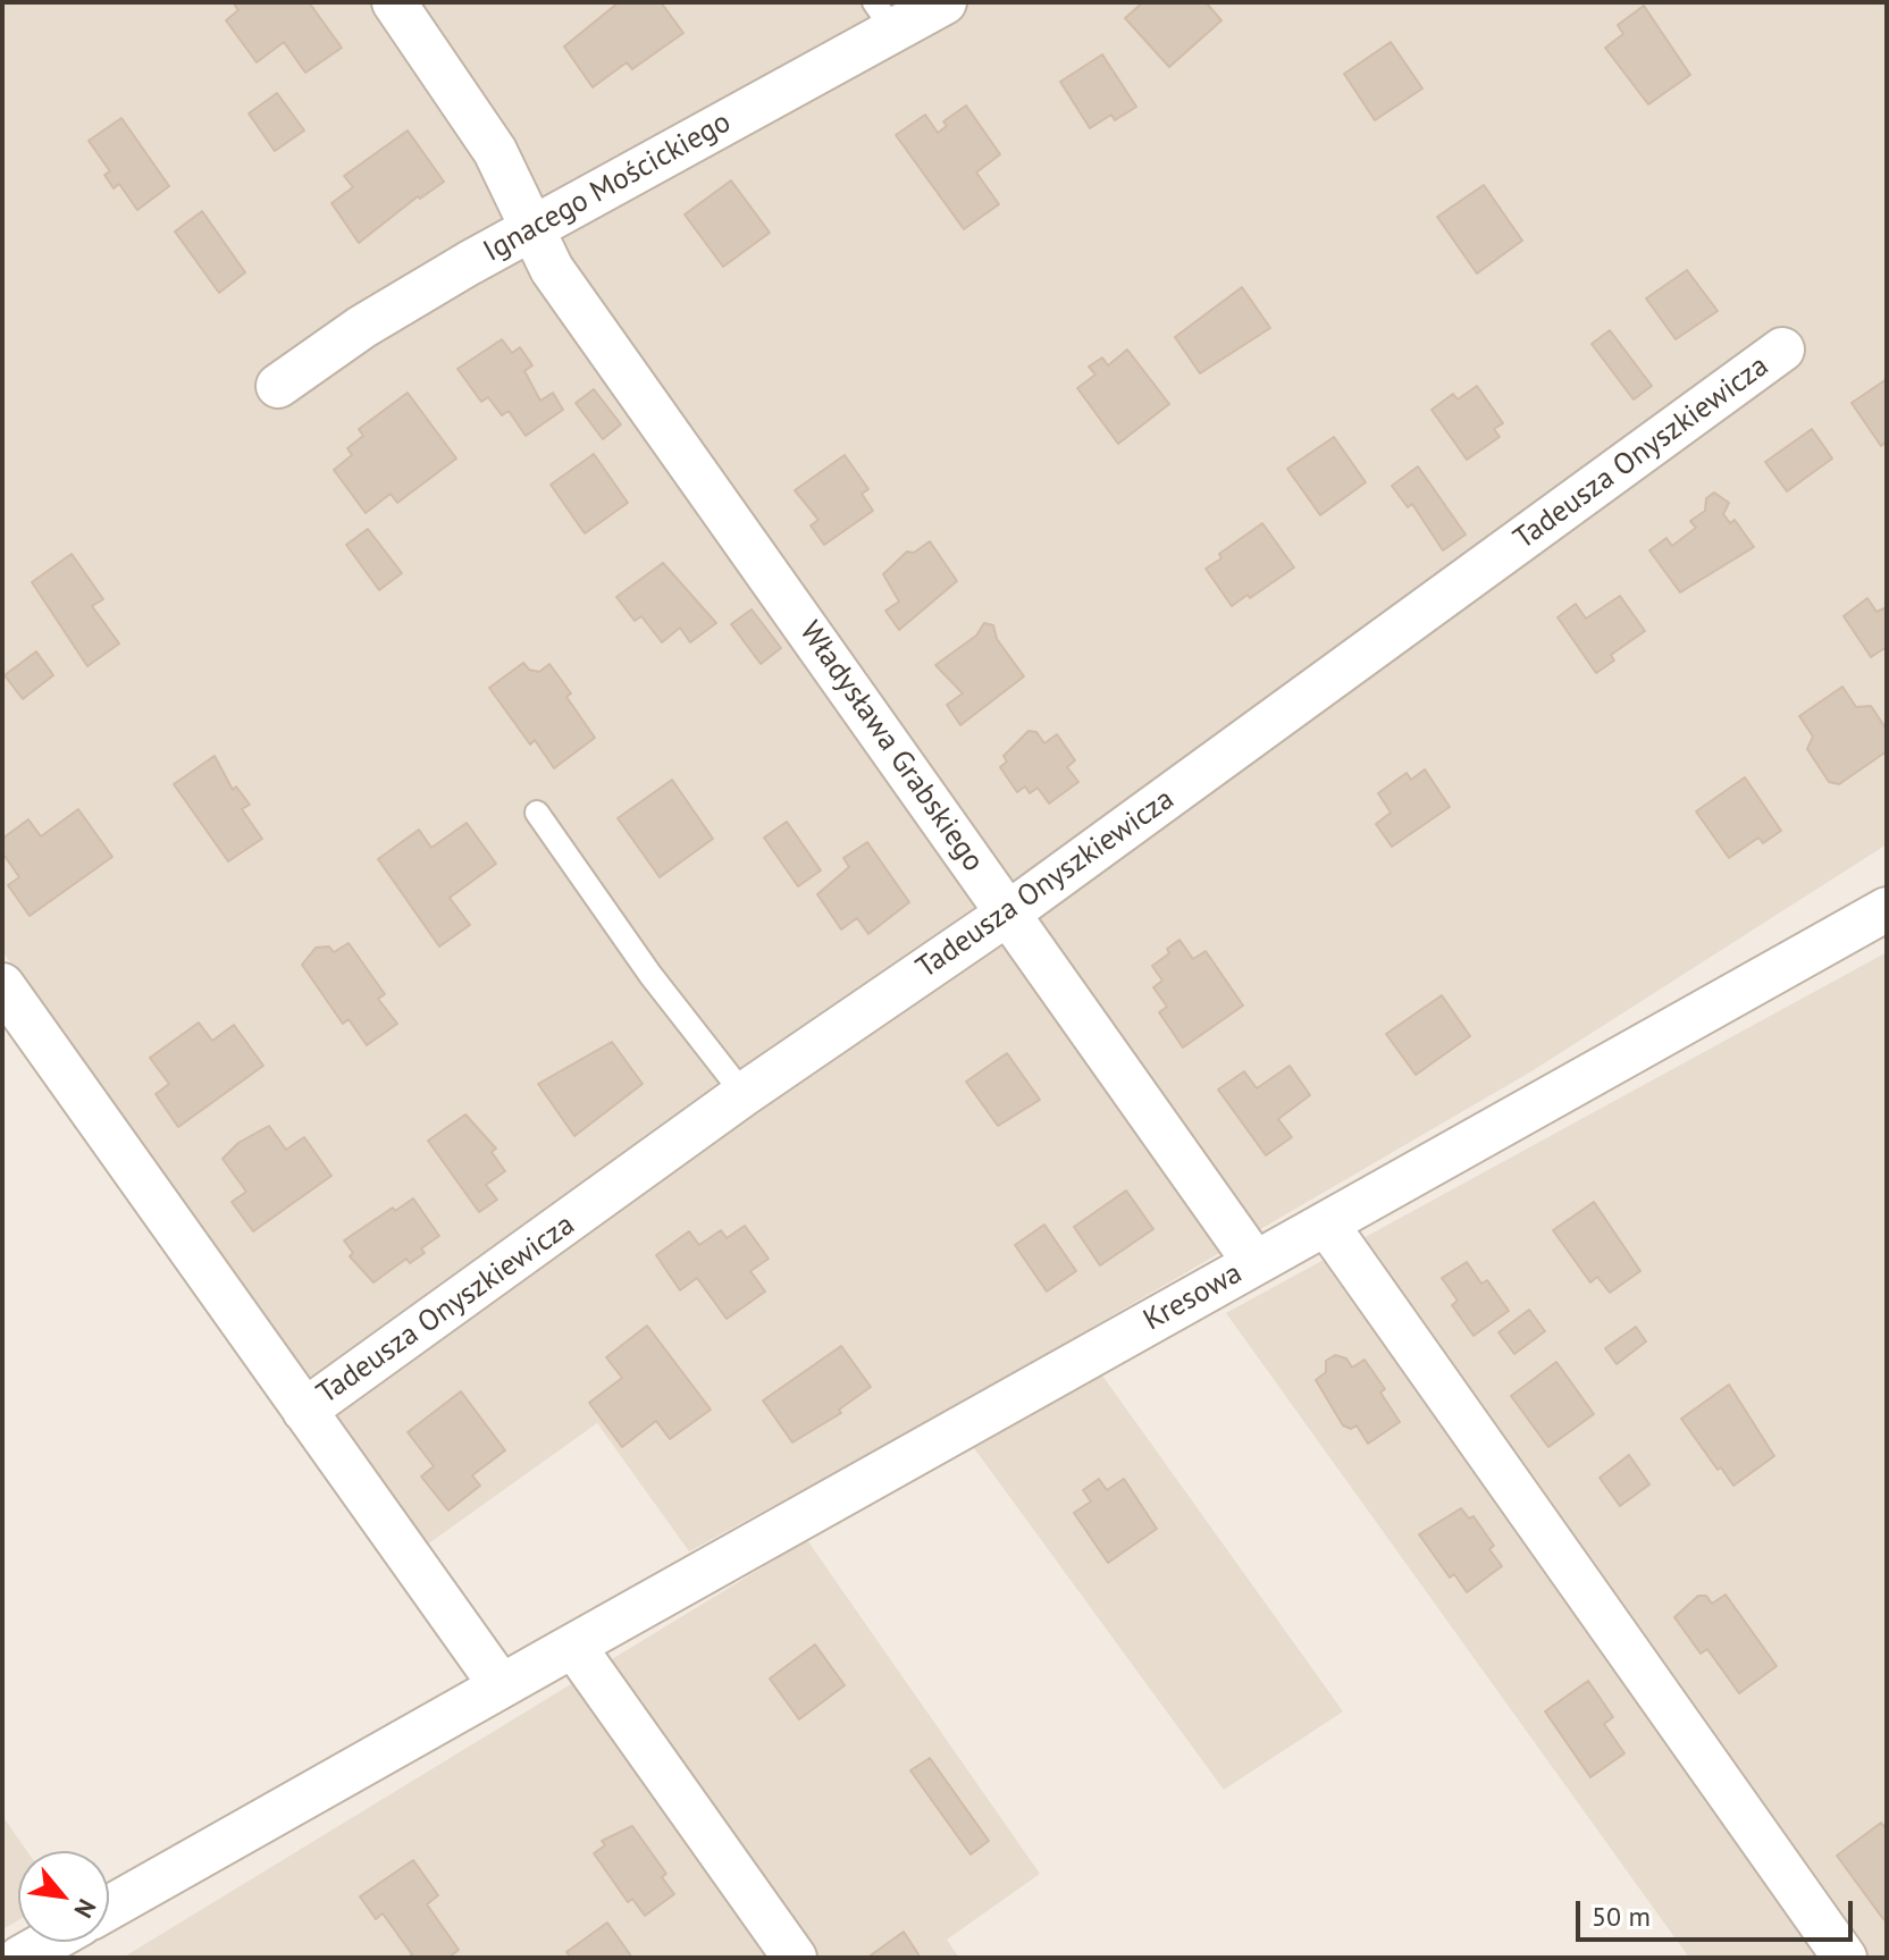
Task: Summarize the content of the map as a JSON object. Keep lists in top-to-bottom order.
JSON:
{
  "streets": {
    "street": [
      "Ignacego Mościckiego",
      "Tadeusza Onyszkiewicza",
      "Władysława Grabskiego",
      "Kresowa"
    ]
  },
  "crossings": [
    ["Ignacego Mościckiego", "Władysława Grabskiego"],
    ["Tadeusza Onyszkiewicza", "Władysława Grabskiego"],
    ["Władysława Grabskiego", "Kresowa"]
  ],
  "scale_bar": "50 m",
  "north": "bottom right"
}
